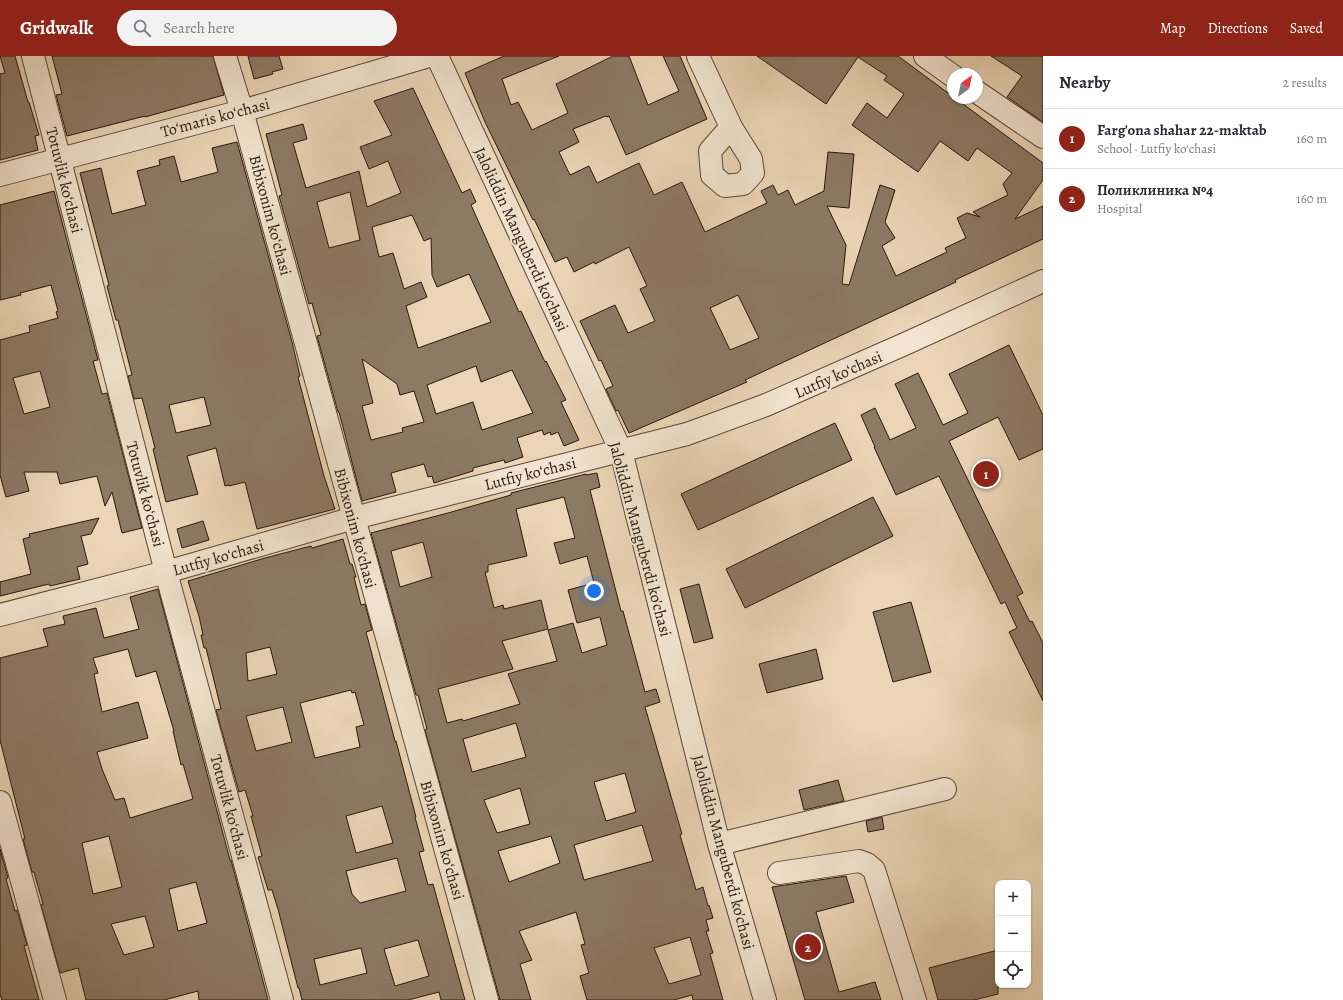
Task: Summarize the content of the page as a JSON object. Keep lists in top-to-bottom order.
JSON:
{
  "streets": {
    "street": [
      "Toʻmaris koʻchasi",
      "Totuvlik koʻchasi",
      "Bibixonim koʻchasi",
      "Jaloliddin Manguberdi ko'chasi",
      "Lutfiy koʻchasi"
    ]
  },
  "crossings": [
    ["Toʻmaris koʻchasi", "Totuvlik koʻchasi"],
    ["Toʻmaris koʻchasi", "Bibixonim koʻchasi"],
    ["Totuvlik koʻchasi", "Lutfiy koʻchasi"],
    ["Bibixonim koʻchasi", "Lutfiy koʻchasi"],
    ["Jaloliddin Manguberdi ko'chasi", "Lutfiy koʻchasi"]
  ],
  "north": "top right",
  "page": {
    "header": "Gridwalk",
    "search": "Search here",
    "nav": ["Map", "Directions", "Saved"],
    "heading": ["Nearby", "2 results"],
    "list": [
      {
        "mark": "1",
        "name": "Farg'ona shahar 22-maktab",
        "note": "School · Lutfiy koʻchasi",
        "value": "160 m"
      },
      {
        "mark": "2",
        "name": "Поликлиника №4",
        "note": "Hospital",
        "value": "160 m"
      }
    ],
    "pins": ["1", "2"],
    "map_buttons": ["+", "−"]
  }
}
